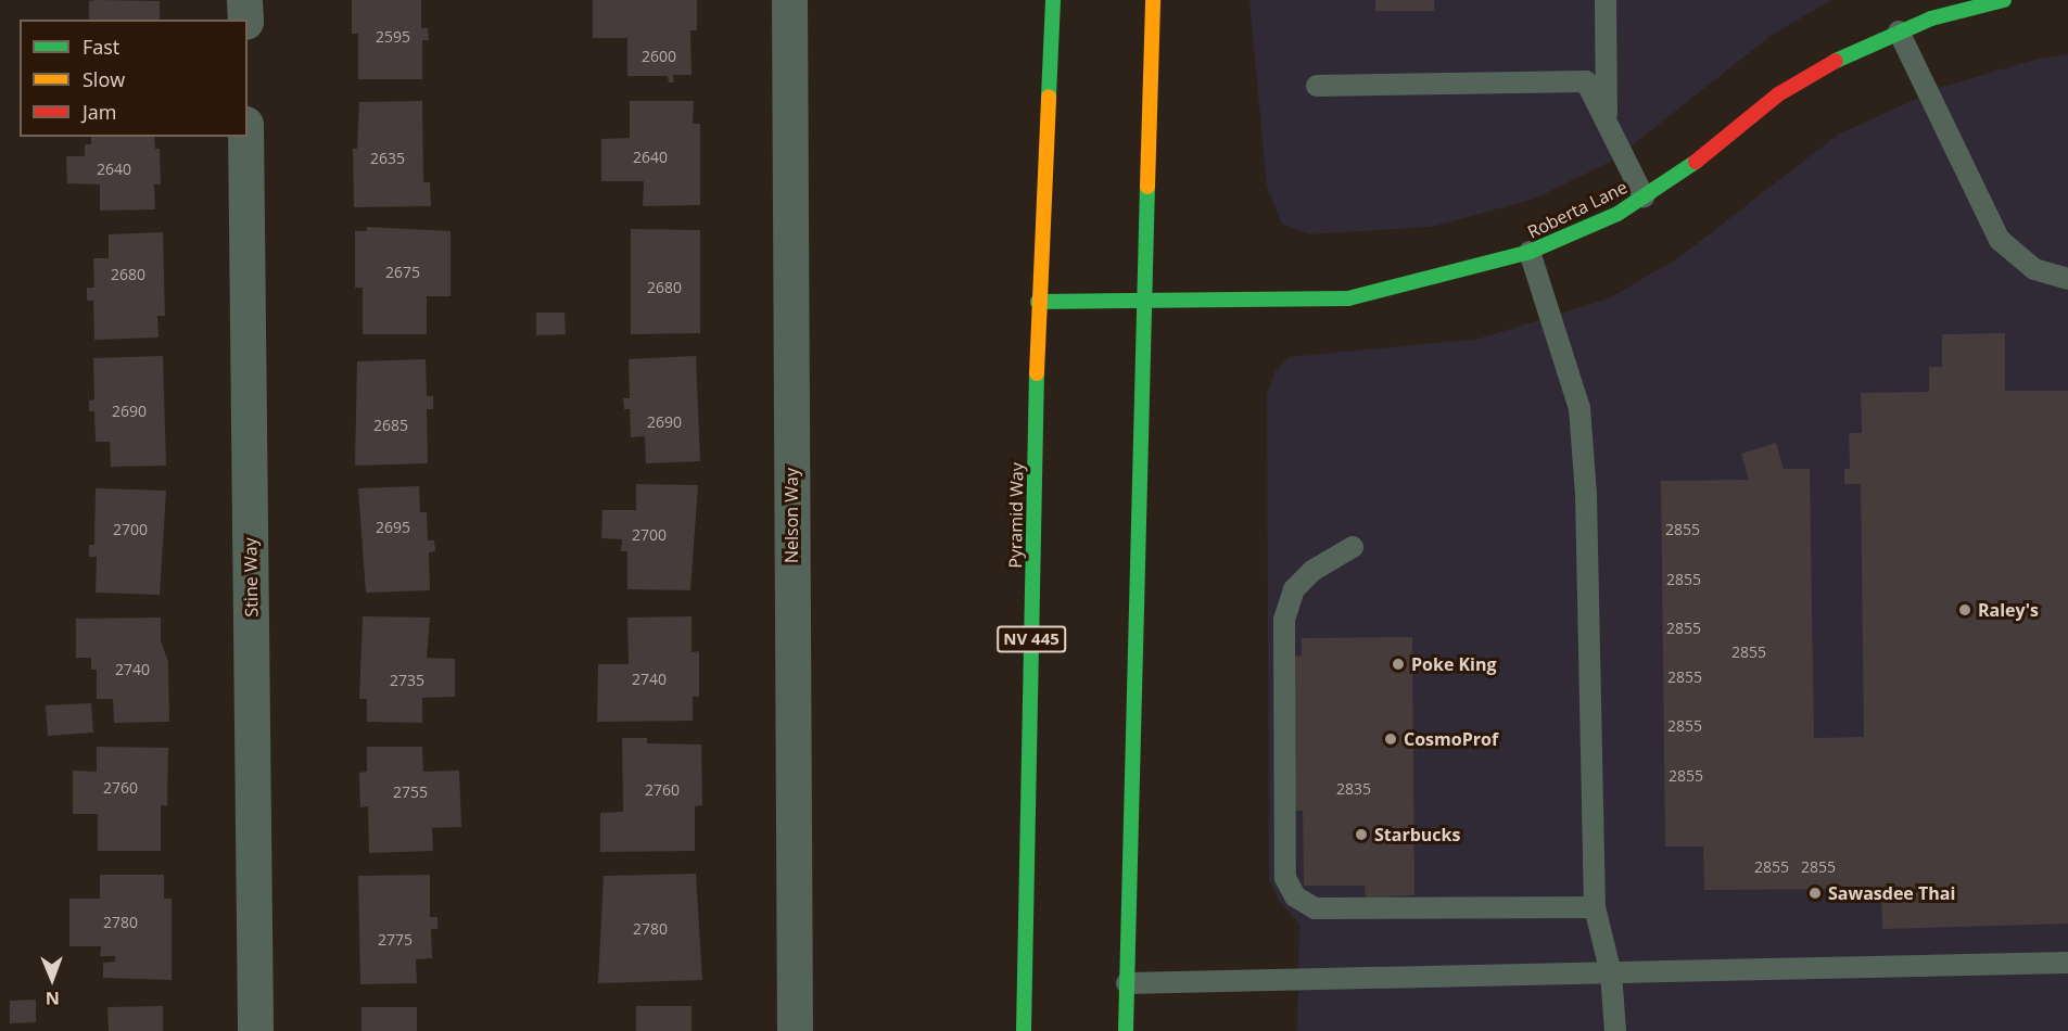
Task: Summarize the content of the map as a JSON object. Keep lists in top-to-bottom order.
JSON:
{
  "streets": {
    "main road": ["Roberta Lane", "Pyramid Way", "NV 445"],
    "street": ["Nelson Way", "Stine Way"]
  },
  "crossings": [
    ["Roberta Lane", "Pyramid Way"]
  ],
  "places": [
    "Raley's",
    "Poke King",
    "CosmoProf",
    "Starbucks",
    "Sawasdee Thai"
  ],
  "house_numbers": [
    "2595",
    "2600",
    "2640",
    "2635",
    "2640",
    "2675",
    "2680",
    "2680",
    "2690",
    "2690",
    "2685",
    "2695",
    "2700",
    "2855",
    "2700",
    "2855",
    "2855",
    "2855",
    "2740",
    "2855",
    "2740",
    "2735",
    "2855",
    "2855",
    "2760",
    "2835",
    "2760",
    "2755",
    "2855",
    "2855",
    "2780",
    "2780",
    "2775"
  ],
  "legend": ["Fast", "Slow", "Jam"],
  "north": "bottom"
}
